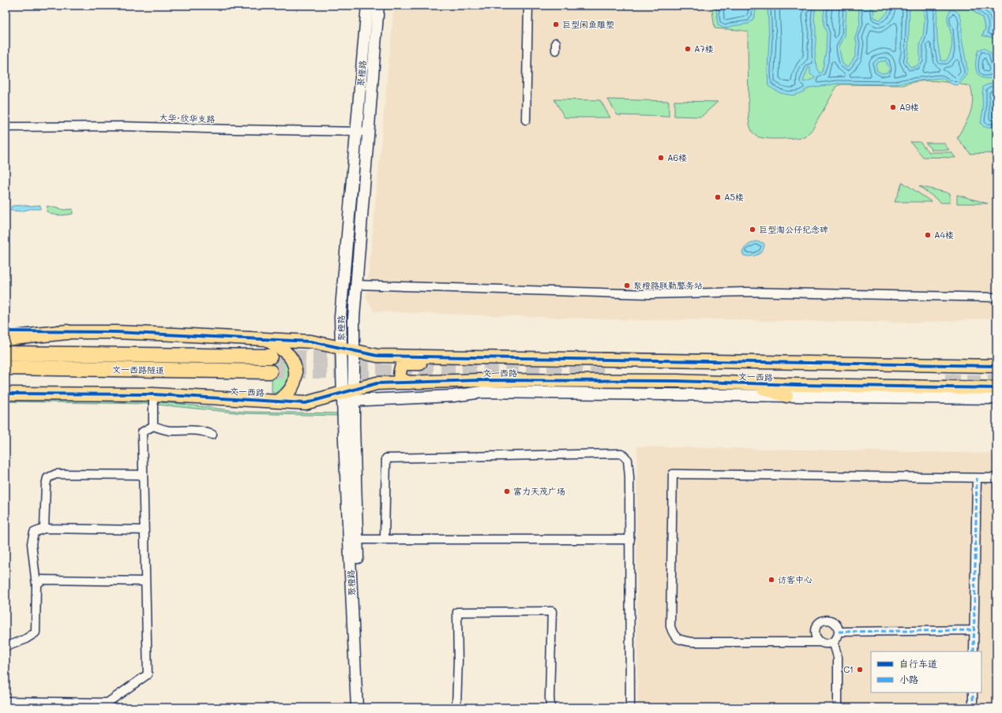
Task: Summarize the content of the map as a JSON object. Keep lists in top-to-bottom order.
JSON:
{
  "streets": {
    "highway": ["文一西路隧道"],
    "main road": ["文一西路"],
    "street": ["聚橙路", "大华·欣华支路"]
  },
  "crossings": [
    ["聚橙路", "大华·欣华支路"],
    ["聚橙路", "文一西路"]
  ],
  "places": [
    "巨型闲鱼雕塑",
    "A7楼",
    "A9楼",
    "A6楼",
    "A5楼",
    "巨型淘公仔纪念碑",
    "A4楼",
    "聚橙路联勤警务站",
    "富力天茂广场",
    "访客中心",
    "C1"
  ],
  "legend": ["自行车道", "小路"]
}
